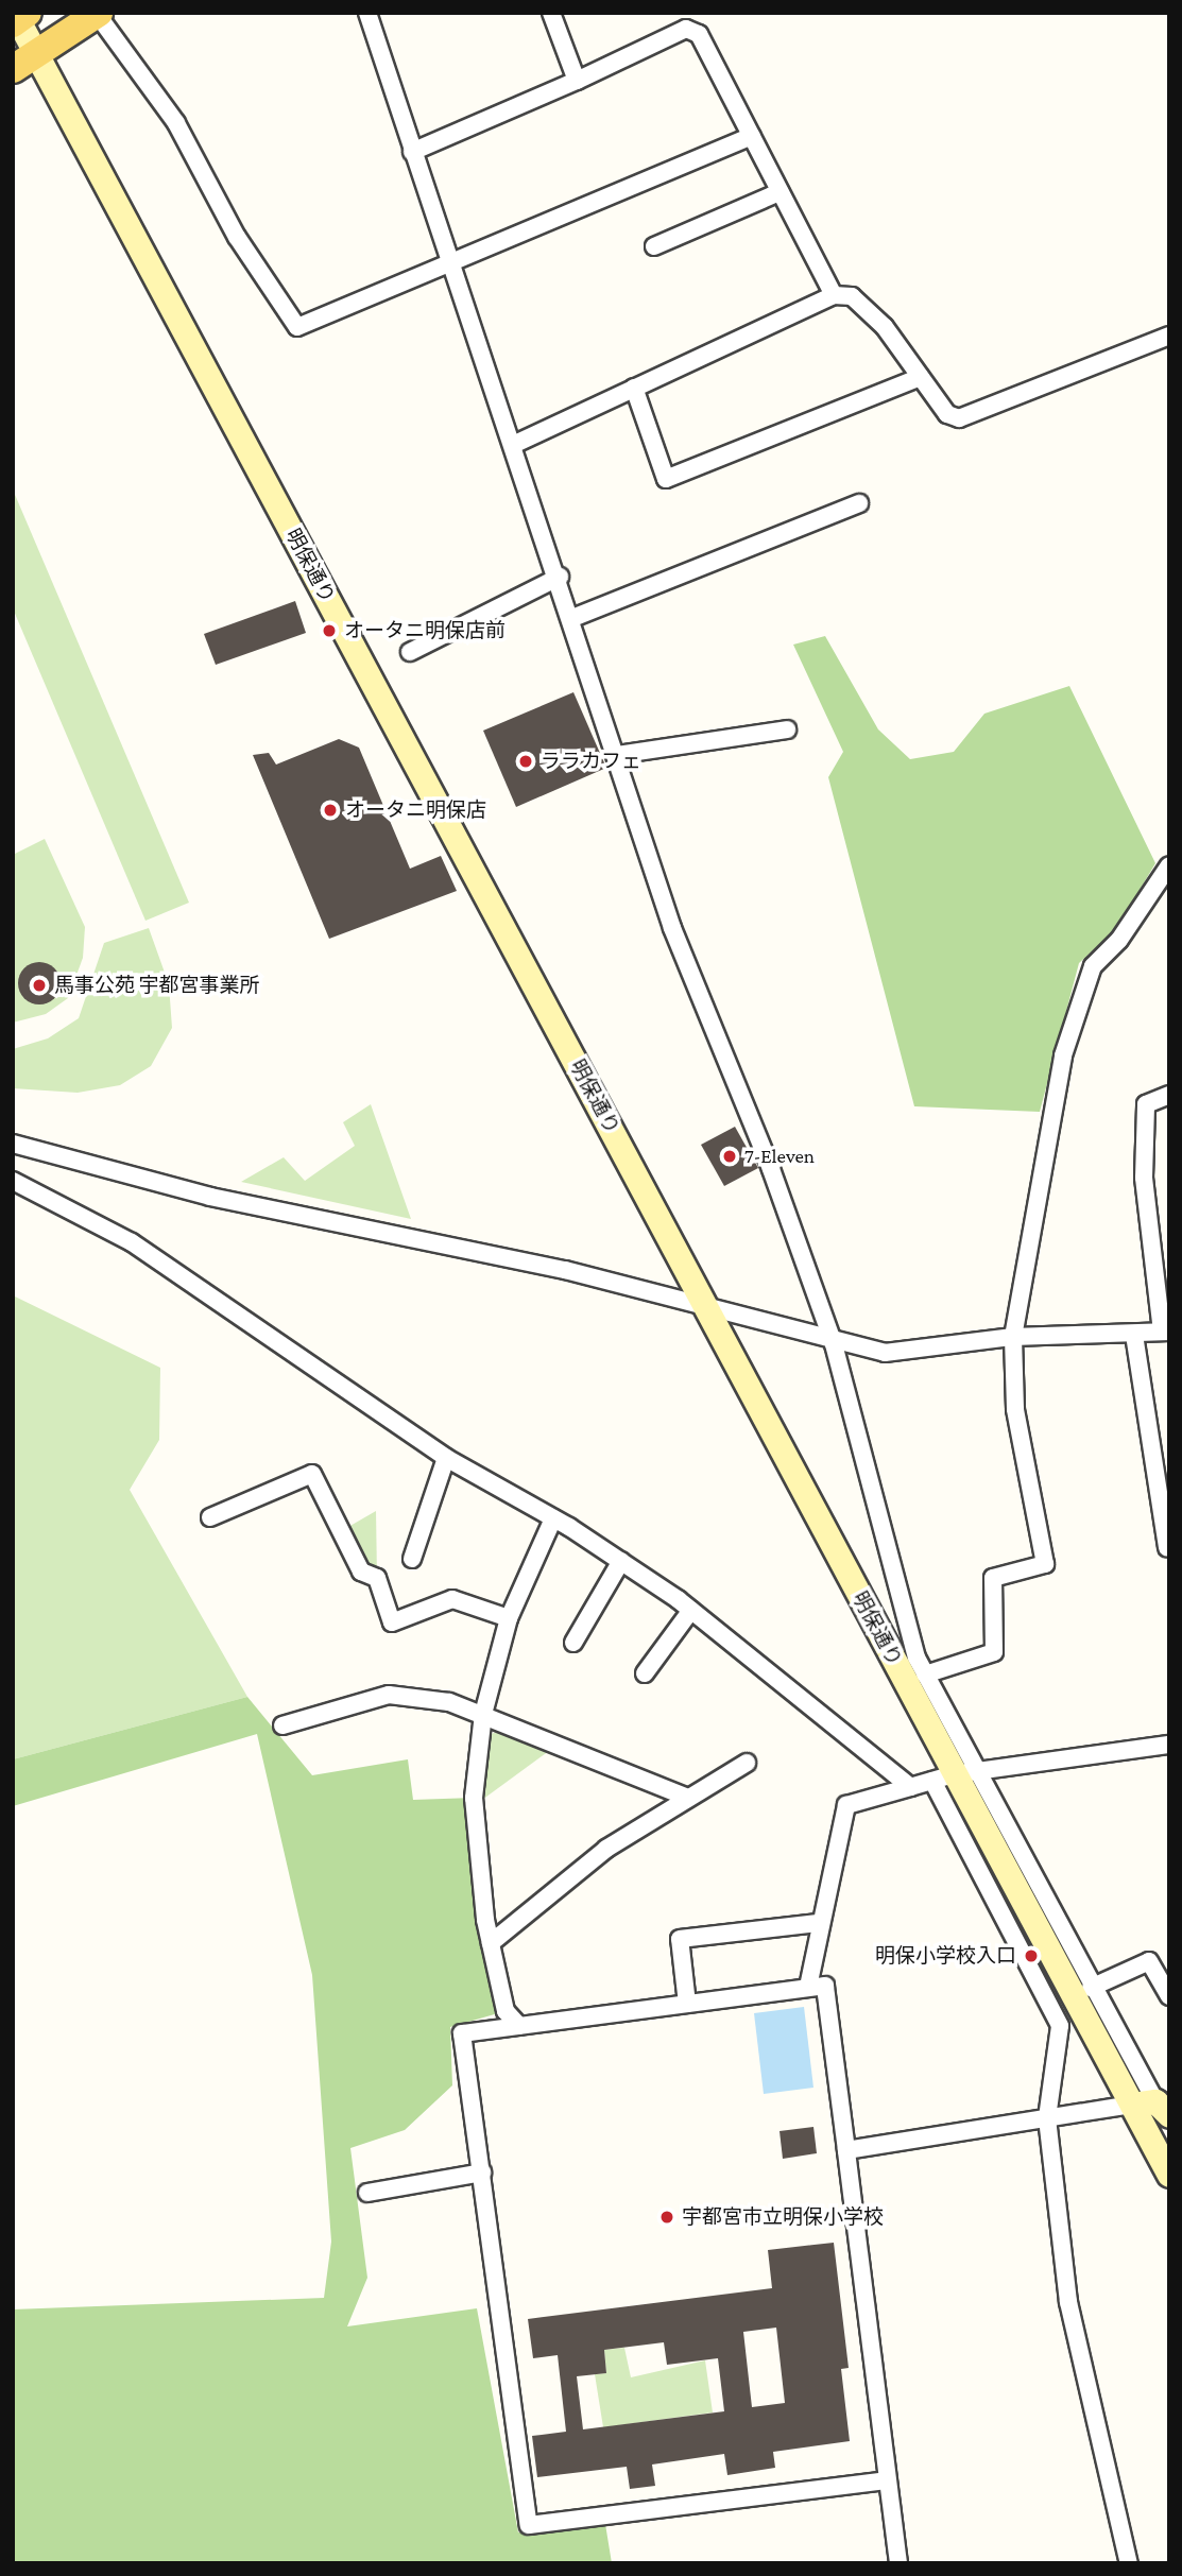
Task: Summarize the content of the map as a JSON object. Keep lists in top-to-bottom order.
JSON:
{
  "streets": {
    "street": ["明保通り"]
  },
  "places": [
    "オータニ明保店前",
    "ララカフェ",
    "オータニ明保店",
    "馬事公苑 宇都宮事業所",
    "7-Eleven",
    "明保小学校入口",
    "宇都宮市立明保小学校"
  ]
}
